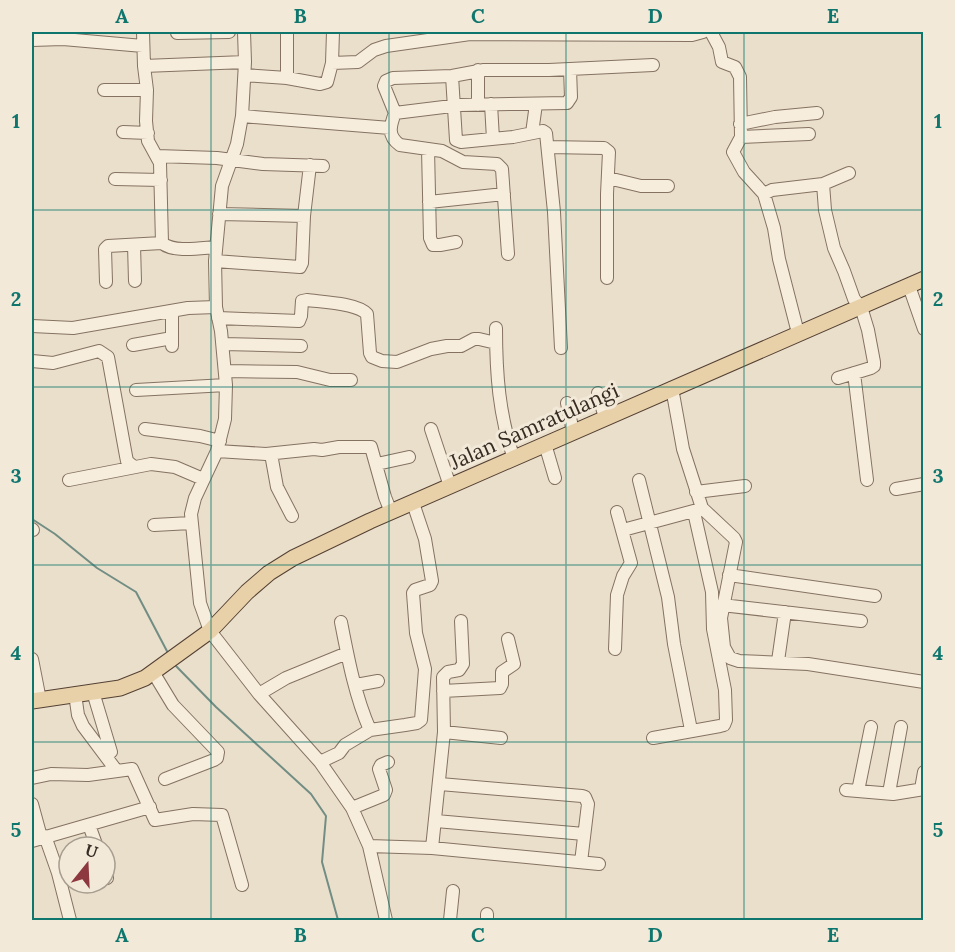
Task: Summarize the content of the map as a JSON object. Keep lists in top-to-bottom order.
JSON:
{
  "streets": {
    "main road": ["Jalan Samratulangi"]
  },
  "north": "top",
  "grid": {
    "columns": [
      "A",
      "B",
      "C",
      "D",
      "E"
    ],
    "rows": [
      "1",
      "2",
      "3",
      "4",
      "5"
    ]
  }
}
